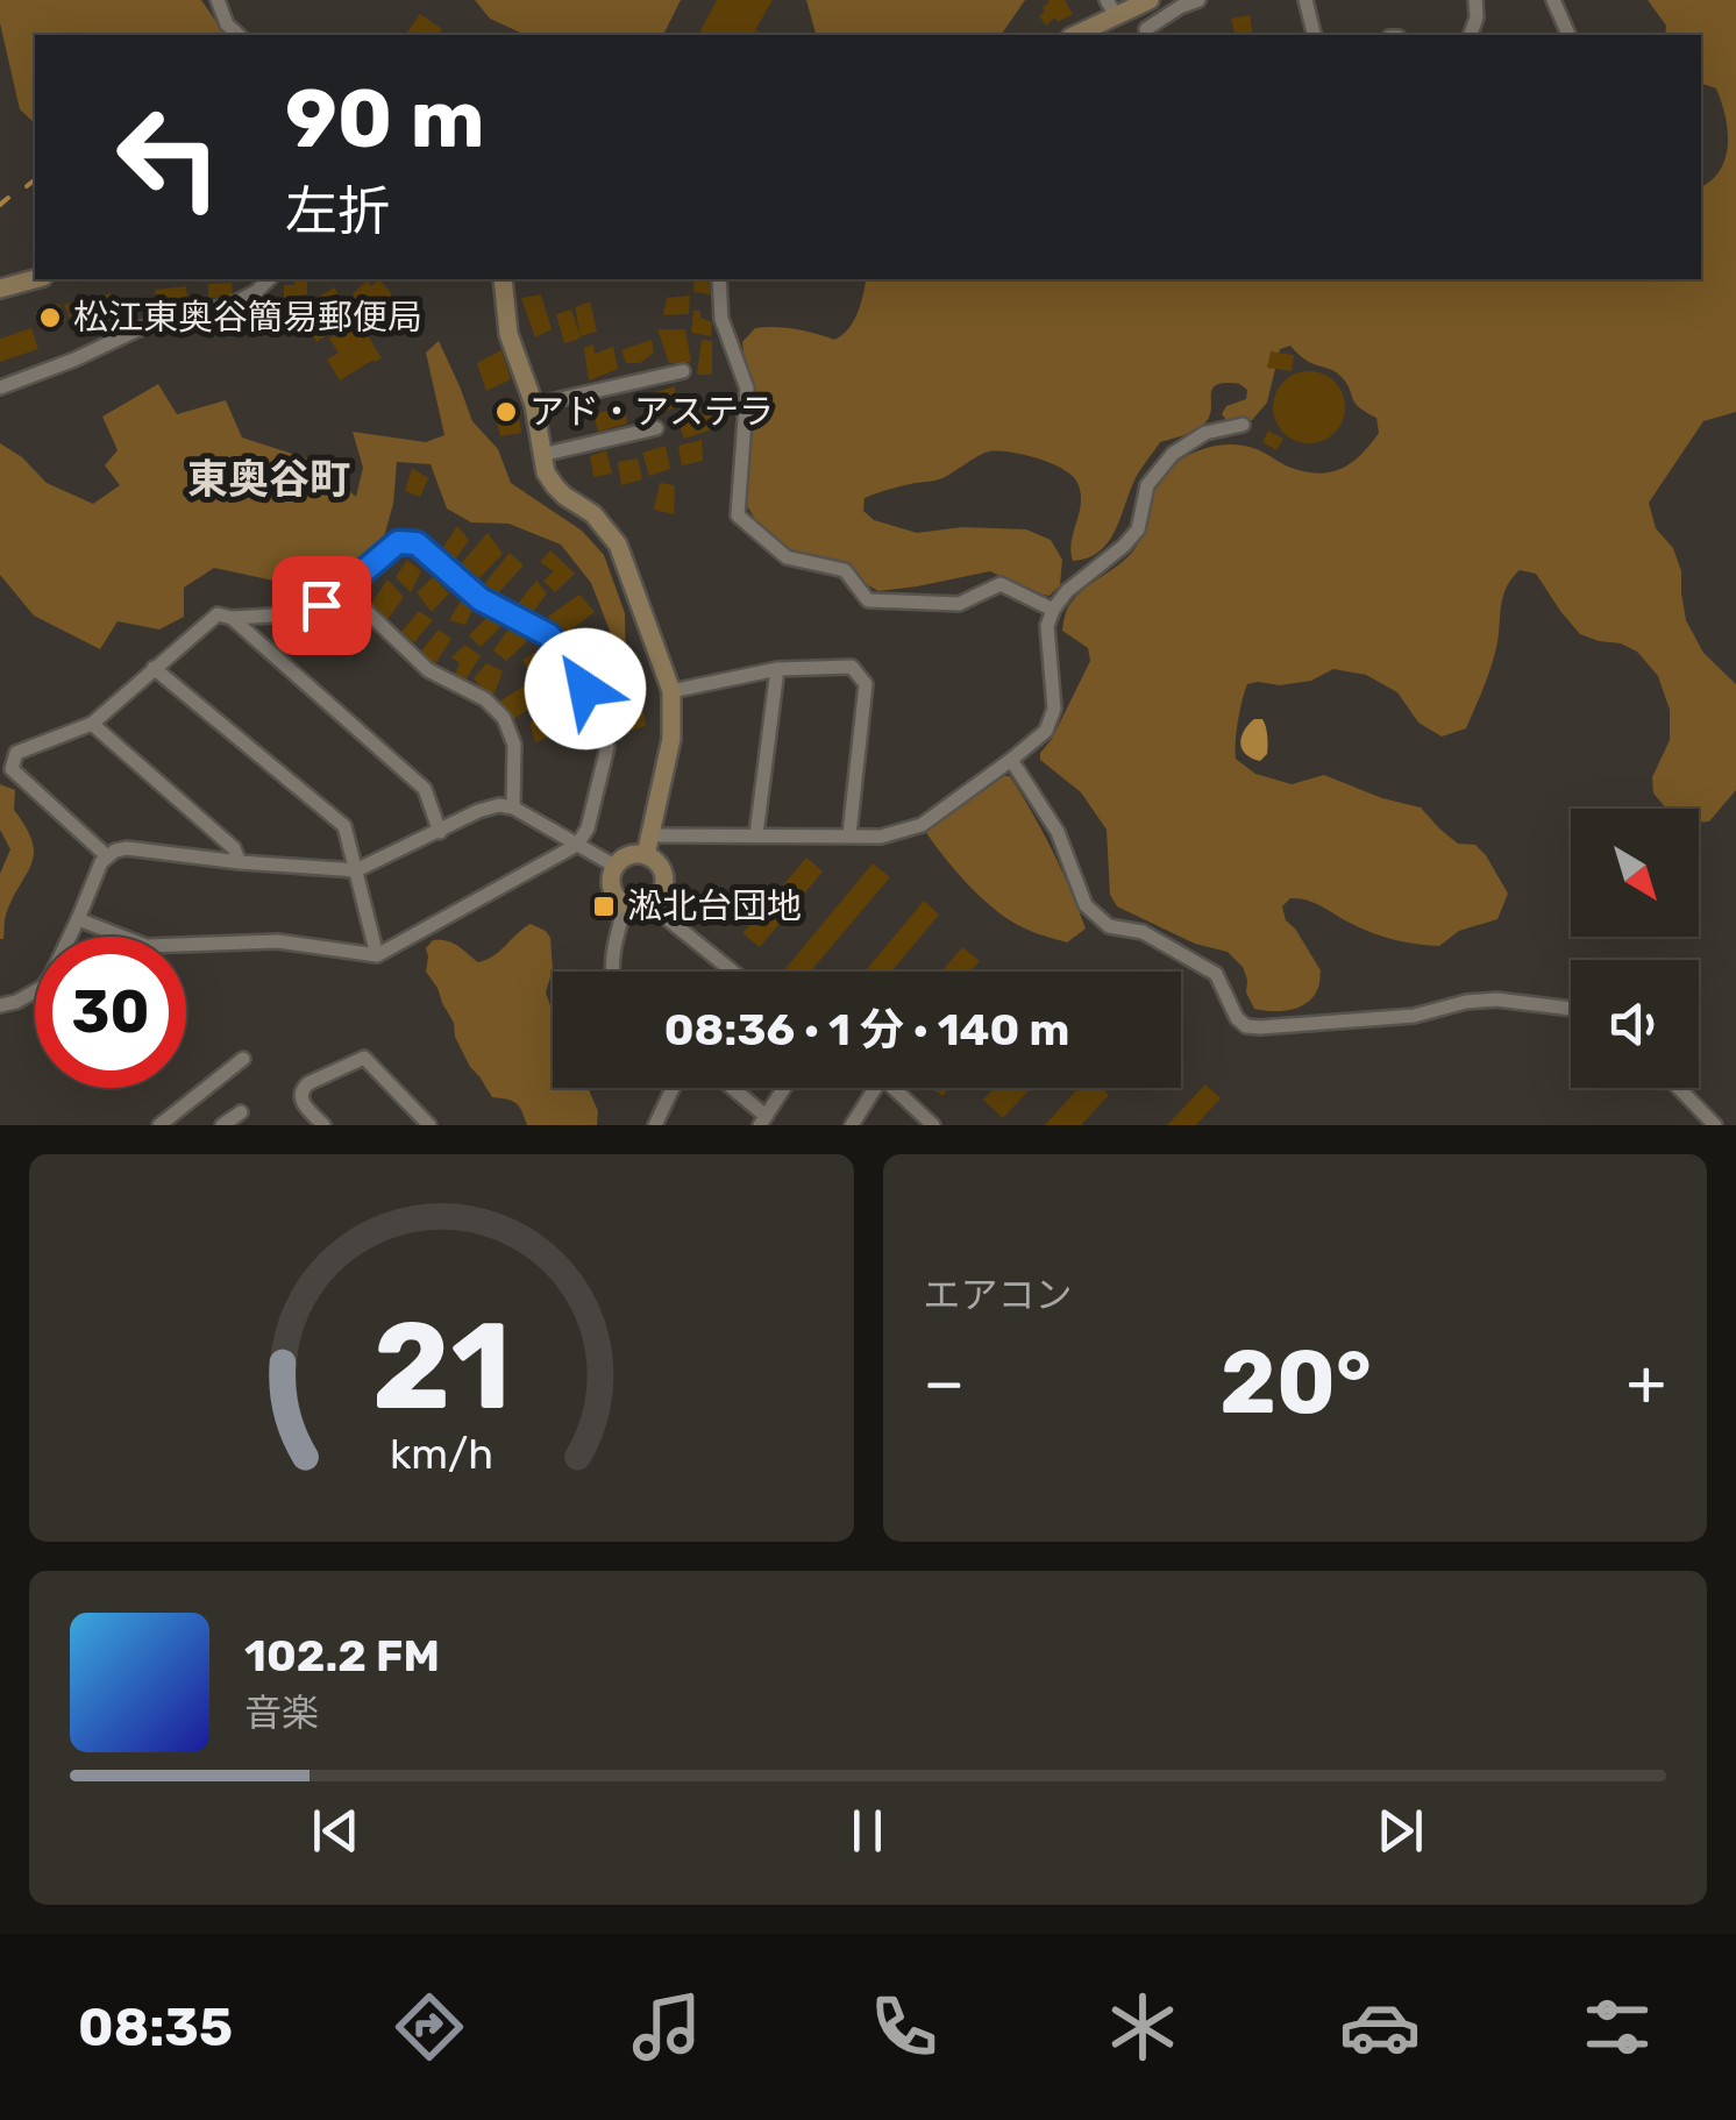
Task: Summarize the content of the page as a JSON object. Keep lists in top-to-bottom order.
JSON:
{
  "districts": ["東奥谷町"],
  "places": {
    "other": ["松江東奥谷簡易郵便局", "アド・アステラ"],
    "transit": ["淞北台団地"]
  },
  "north": "bottom right",
  "page": {
    "turn": ["90 m", "左折"],
    "limit": "30",
    "trip": "08:36 · 1 分 · 140 m",
    "tile": "エアコン",
    "heat": ["−", "20°", "+"],
    "song": ["102.2 FM", "音楽"],
    "tabs": "08:35",
    "gauge": ["21", "km/h"]
  }
}
